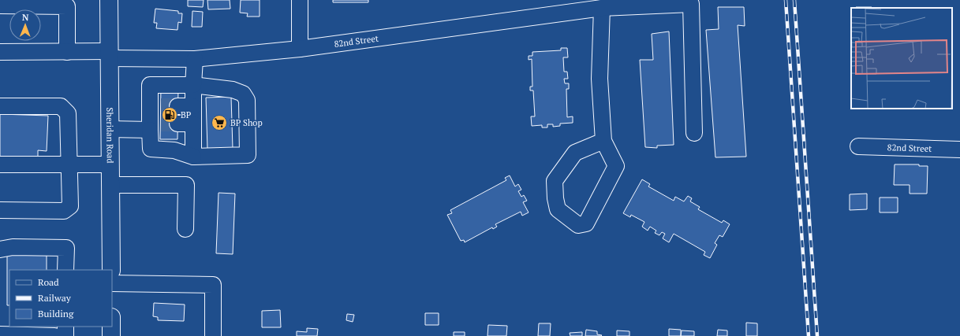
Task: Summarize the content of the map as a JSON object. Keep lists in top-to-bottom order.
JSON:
{
  "streets": {
    "main road": ["Sheridan Road"],
    "street": ["82nd Street"]
  },
  "crossings": [
    ["82nd Street", "Sheridan Road"]
  ],
  "places": {
    "fuel station": ["BP"],
    "supermarket": ["BP Shop"]
  },
  "legend": ["Road", "Railway", "Building"],
  "north": "top"
}
